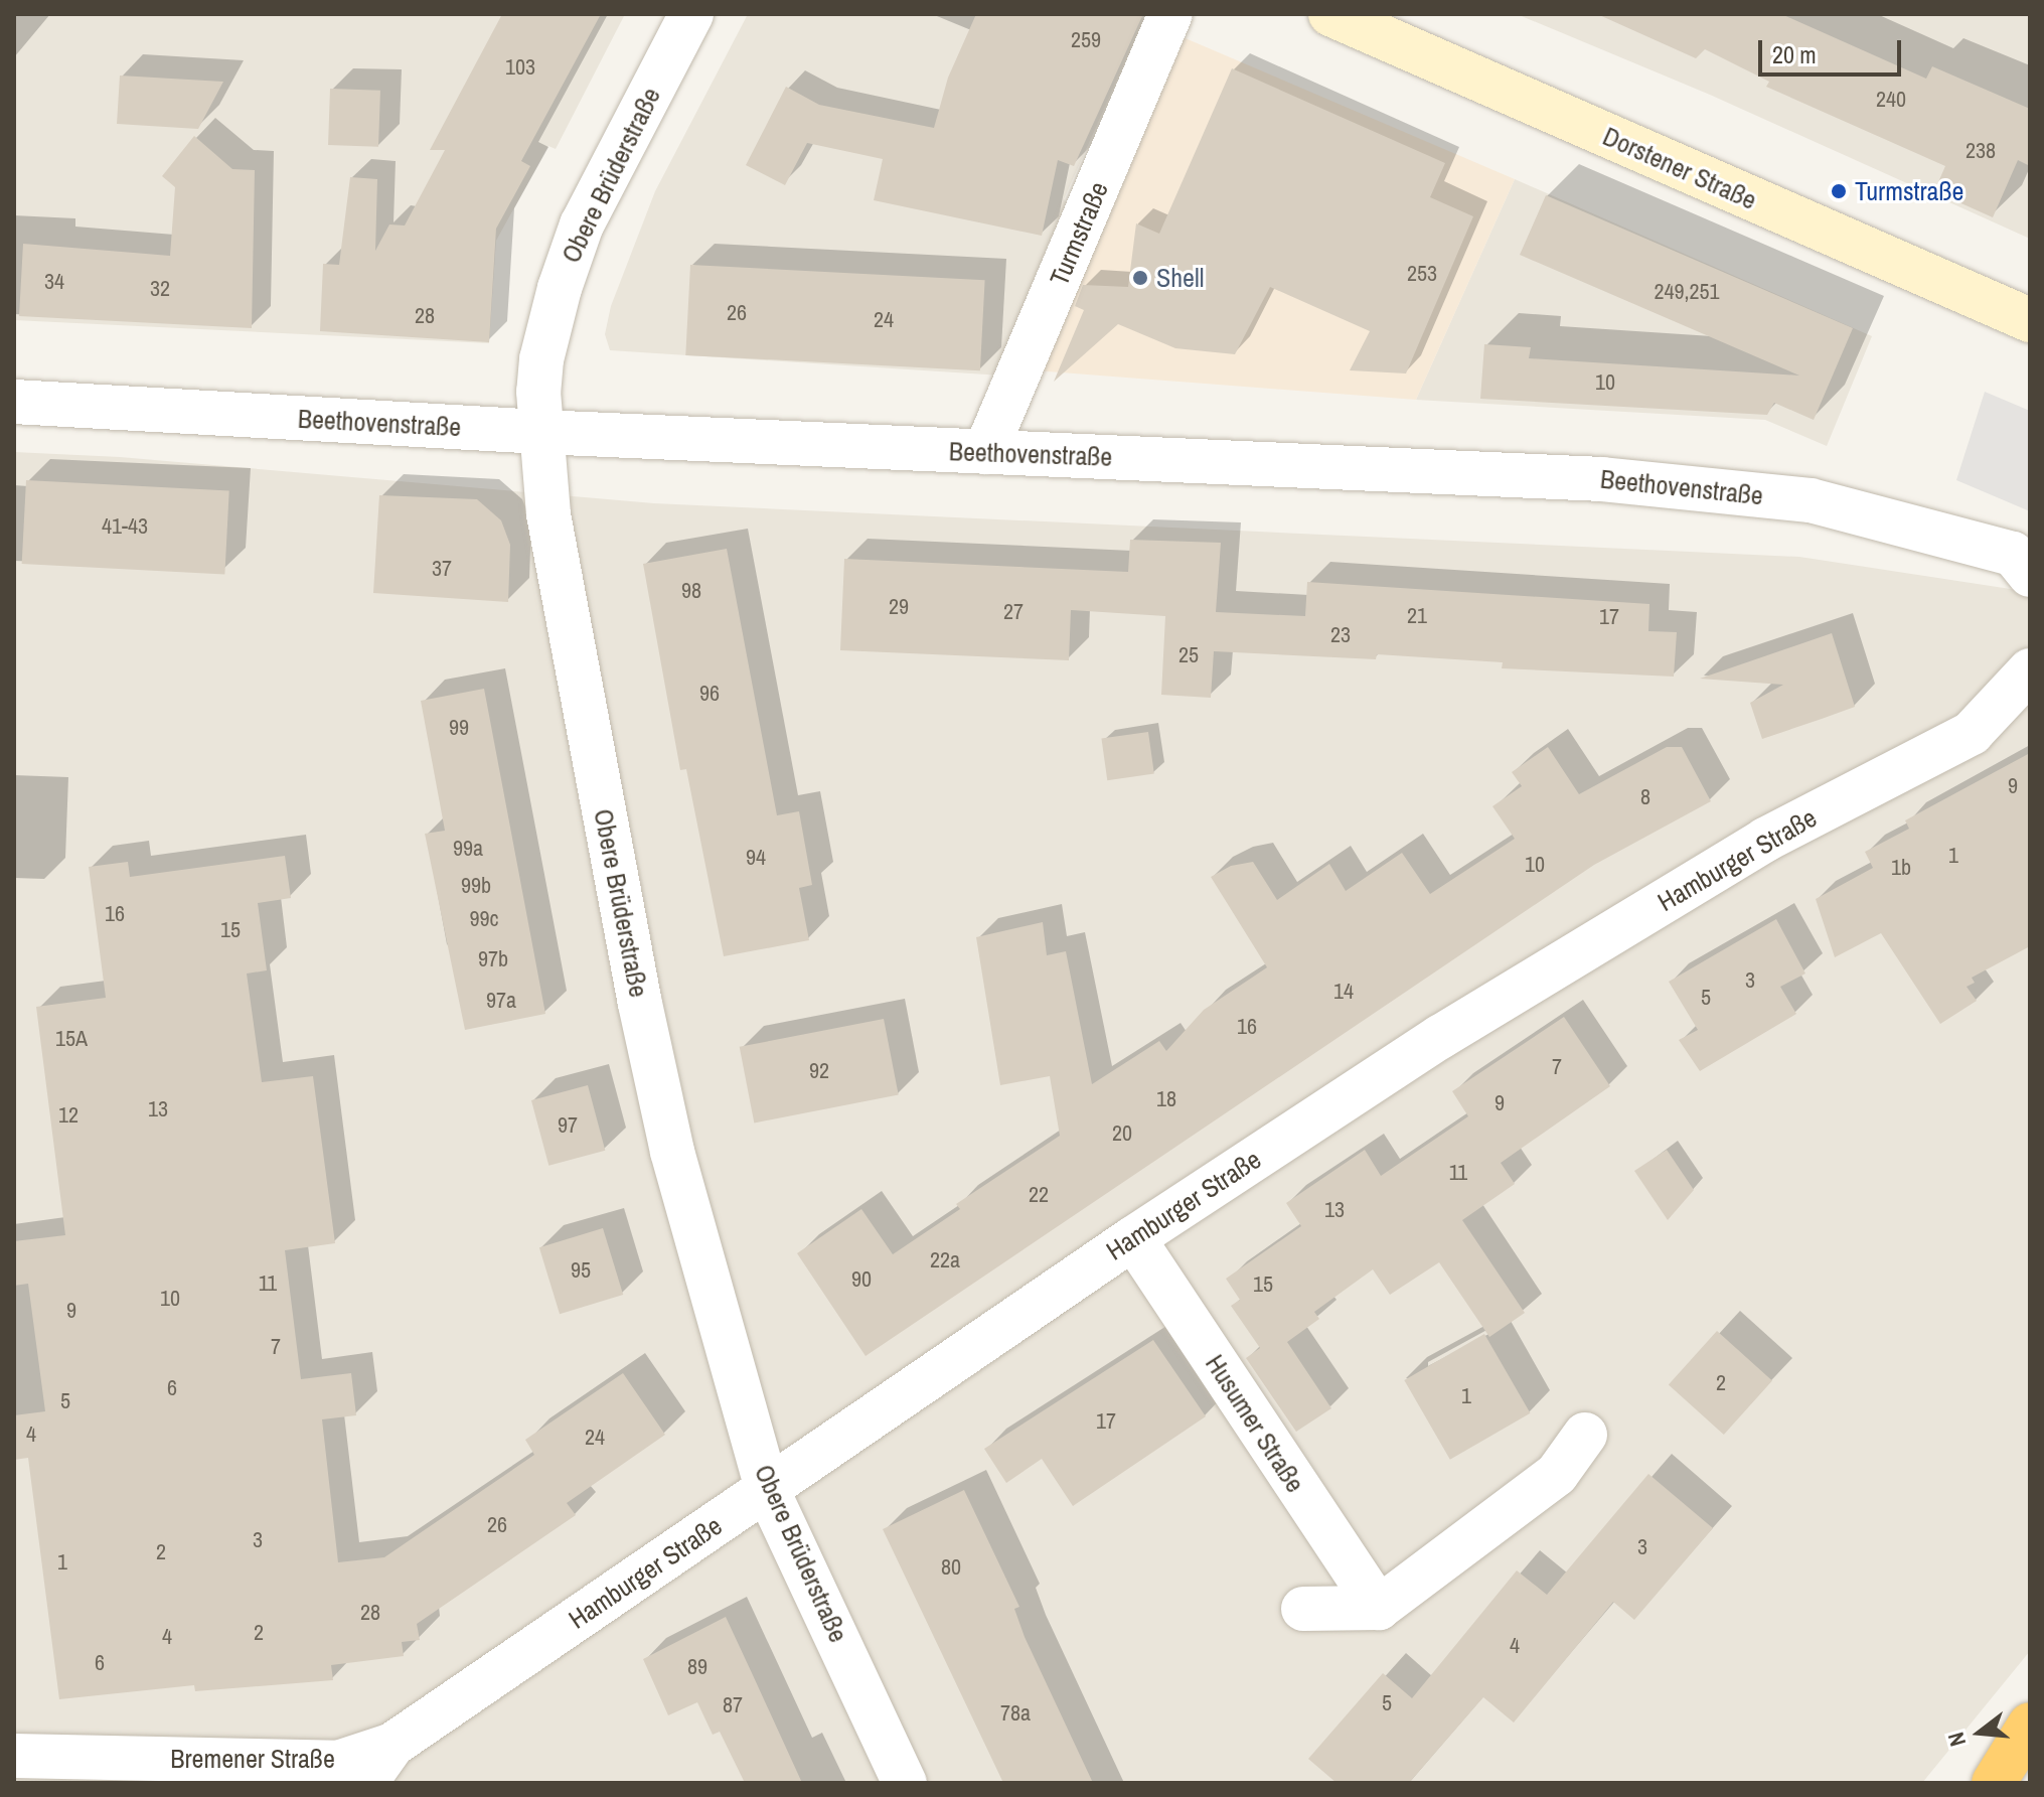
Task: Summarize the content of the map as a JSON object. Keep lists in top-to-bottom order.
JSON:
{
  "streets": {
    "main road": ["Dorstener Straße"],
    "street": [
      "Obere Brüderstraße",
      "Turmstraße",
      "Beethovenstraße",
      "Hamburger Straße",
      "Husumer Straße",
      "Bremener Straße"
    ]
  },
  "crossings": [
    ["Obere Brüderstraße", "Beethovenstraße"],
    ["Obere Brüderstraße", "Hamburger Straße"],
    ["Turmstraße", "Beethovenstraße"],
    ["Hamburger Straße", "Husumer Straße"],
    ["Hamburger Straße", "Bremener Straße"]
  ],
  "places": ["Turmstraße", "Shell"],
  "house_numbers": [
    "259",
    "103",
    "240",
    "238",
    "253",
    "34",
    "32",
    "249,251",
    "26",
    "28",
    "24",
    "10",
    "41-43",
    "37",
    "98",
    "29",
    "27",
    "21",
    "17",
    "23",
    "25",
    "96",
    "99",
    "9",
    "8",
    "99a",
    "1",
    "94",
    "10",
    "1b",
    "99b",
    "16",
    "99c",
    "15",
    "97b",
    "3",
    "14",
    "5",
    "97a",
    "16",
    "15A",
    "7",
    "92",
    "18",
    "9",
    "13",
    "12",
    "97",
    "20",
    "11",
    "22",
    "13",
    "22a",
    "95",
    "90",
    "11",
    "15",
    "10",
    "9",
    "7",
    "2",
    "6",
    "1",
    "5",
    "17",
    "4",
    "24",
    "26",
    "3",
    "3",
    "2",
    "1",
    "80",
    "28",
    "2",
    "4",
    "4",
    "6",
    "89",
    "5",
    "87",
    "78a"
  ],
  "scale_bar": "20 m",
  "north": "left"
}
